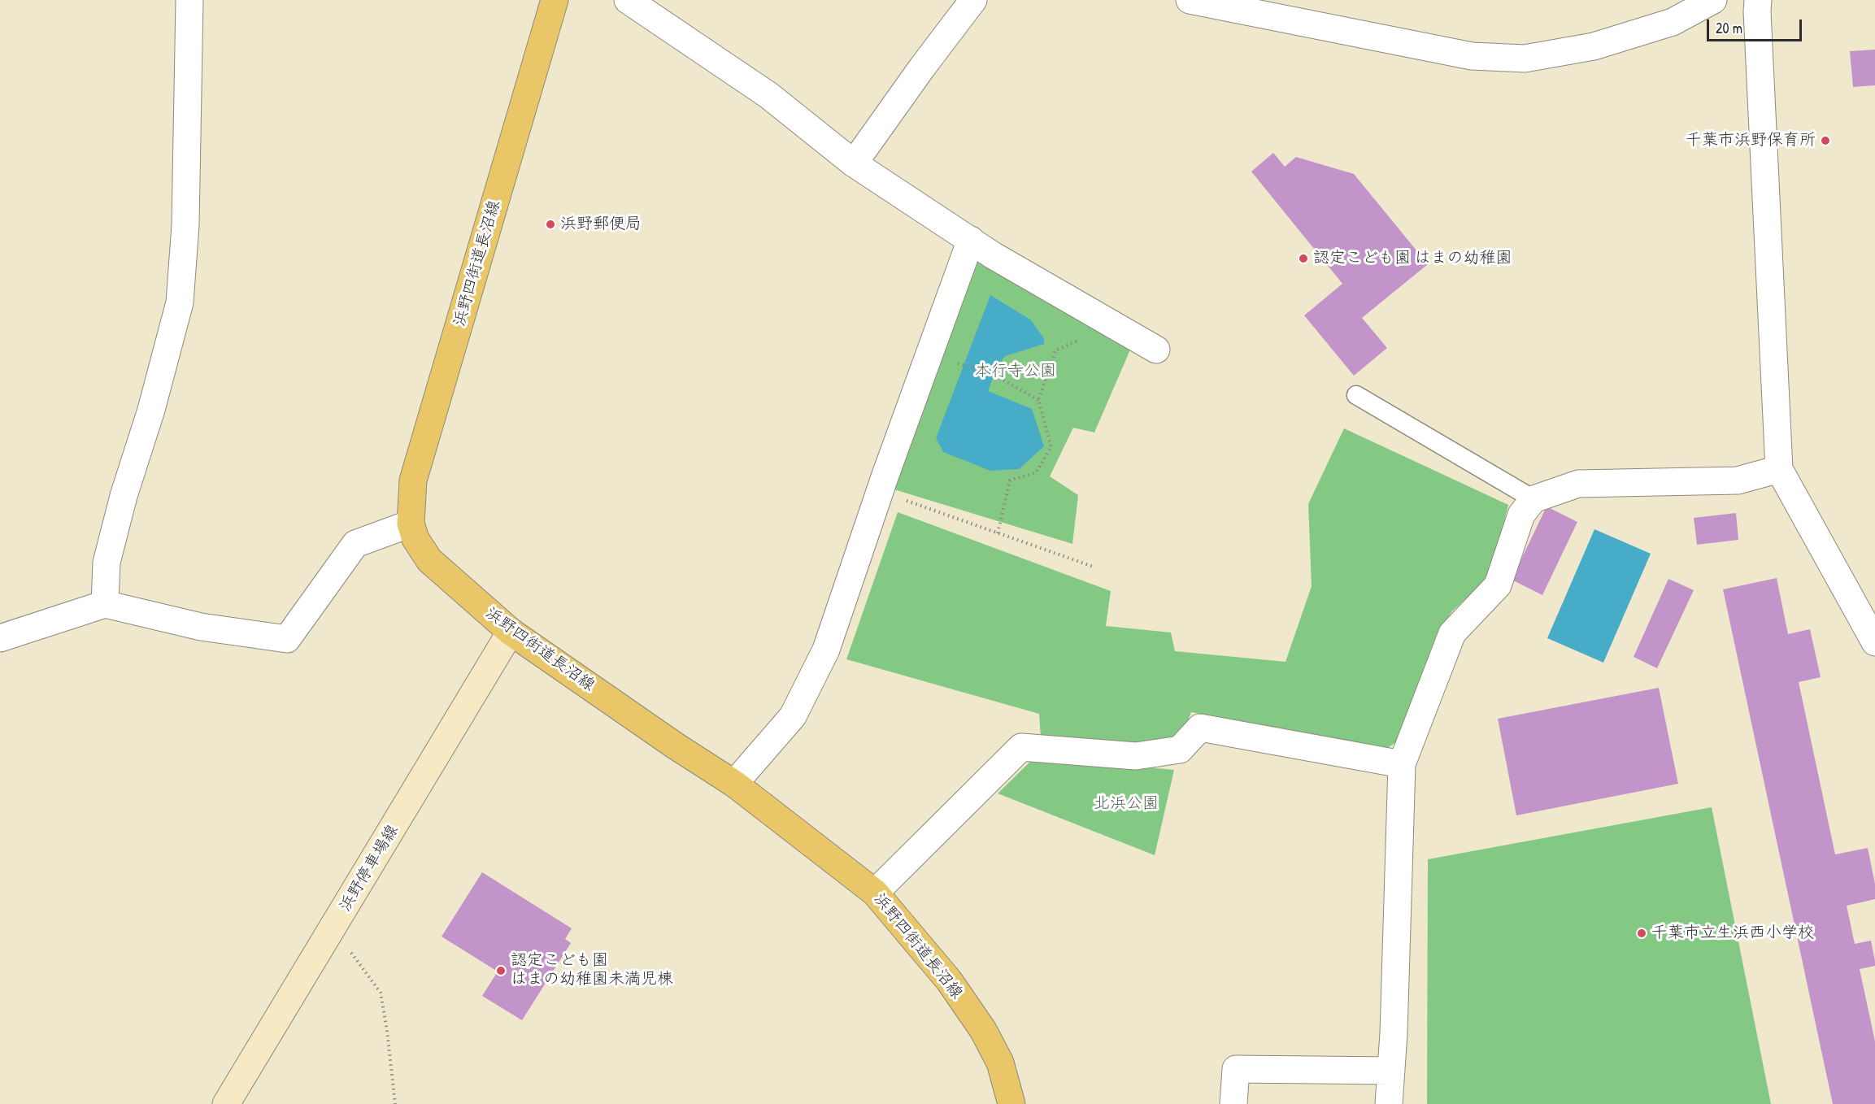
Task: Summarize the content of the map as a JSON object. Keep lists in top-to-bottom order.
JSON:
{
  "streets": {
    "main road": ["浜野四街道長沼線", "浜野停車場線"]
  },
  "crossings": [
    ["浜野四街道長沼線", "浜野停車場線"]
  ],
  "parks": ["本行寺公園", "北浜公園"],
  "places": [
    "千葉市浜野保育所",
    "浜野郵便局",
    "認定こども園 はまの幼稚園",
    "千葉市立生浜西小学校",
    "認定こども園 はまの幼稚園未満児棟"
  ],
  "scale_bar": "20 m"
}
